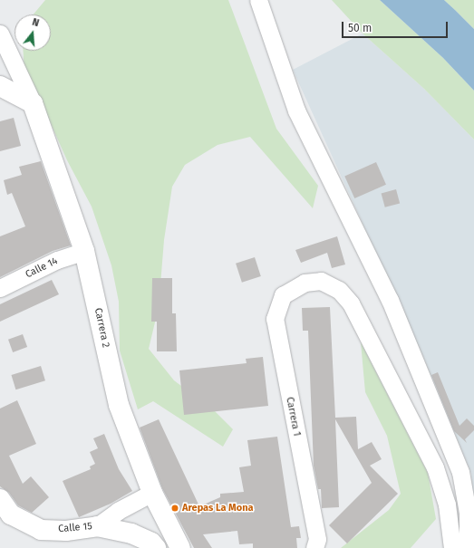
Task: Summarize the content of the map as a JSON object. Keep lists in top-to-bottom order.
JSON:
{
  "streets": {
    "main road": ["Carrera 2", "Calle 15"],
    "street": ["Calle 14", "Carrera 1"]
  },
  "crossings": [
    ["Calle 14", "Carrera 2"],
    ["Carrera 2", "Calle 15"]
  ],
  "places": ["Arepas La Mona"],
  "scale_bar": "50 m",
  "north": "top"
}
